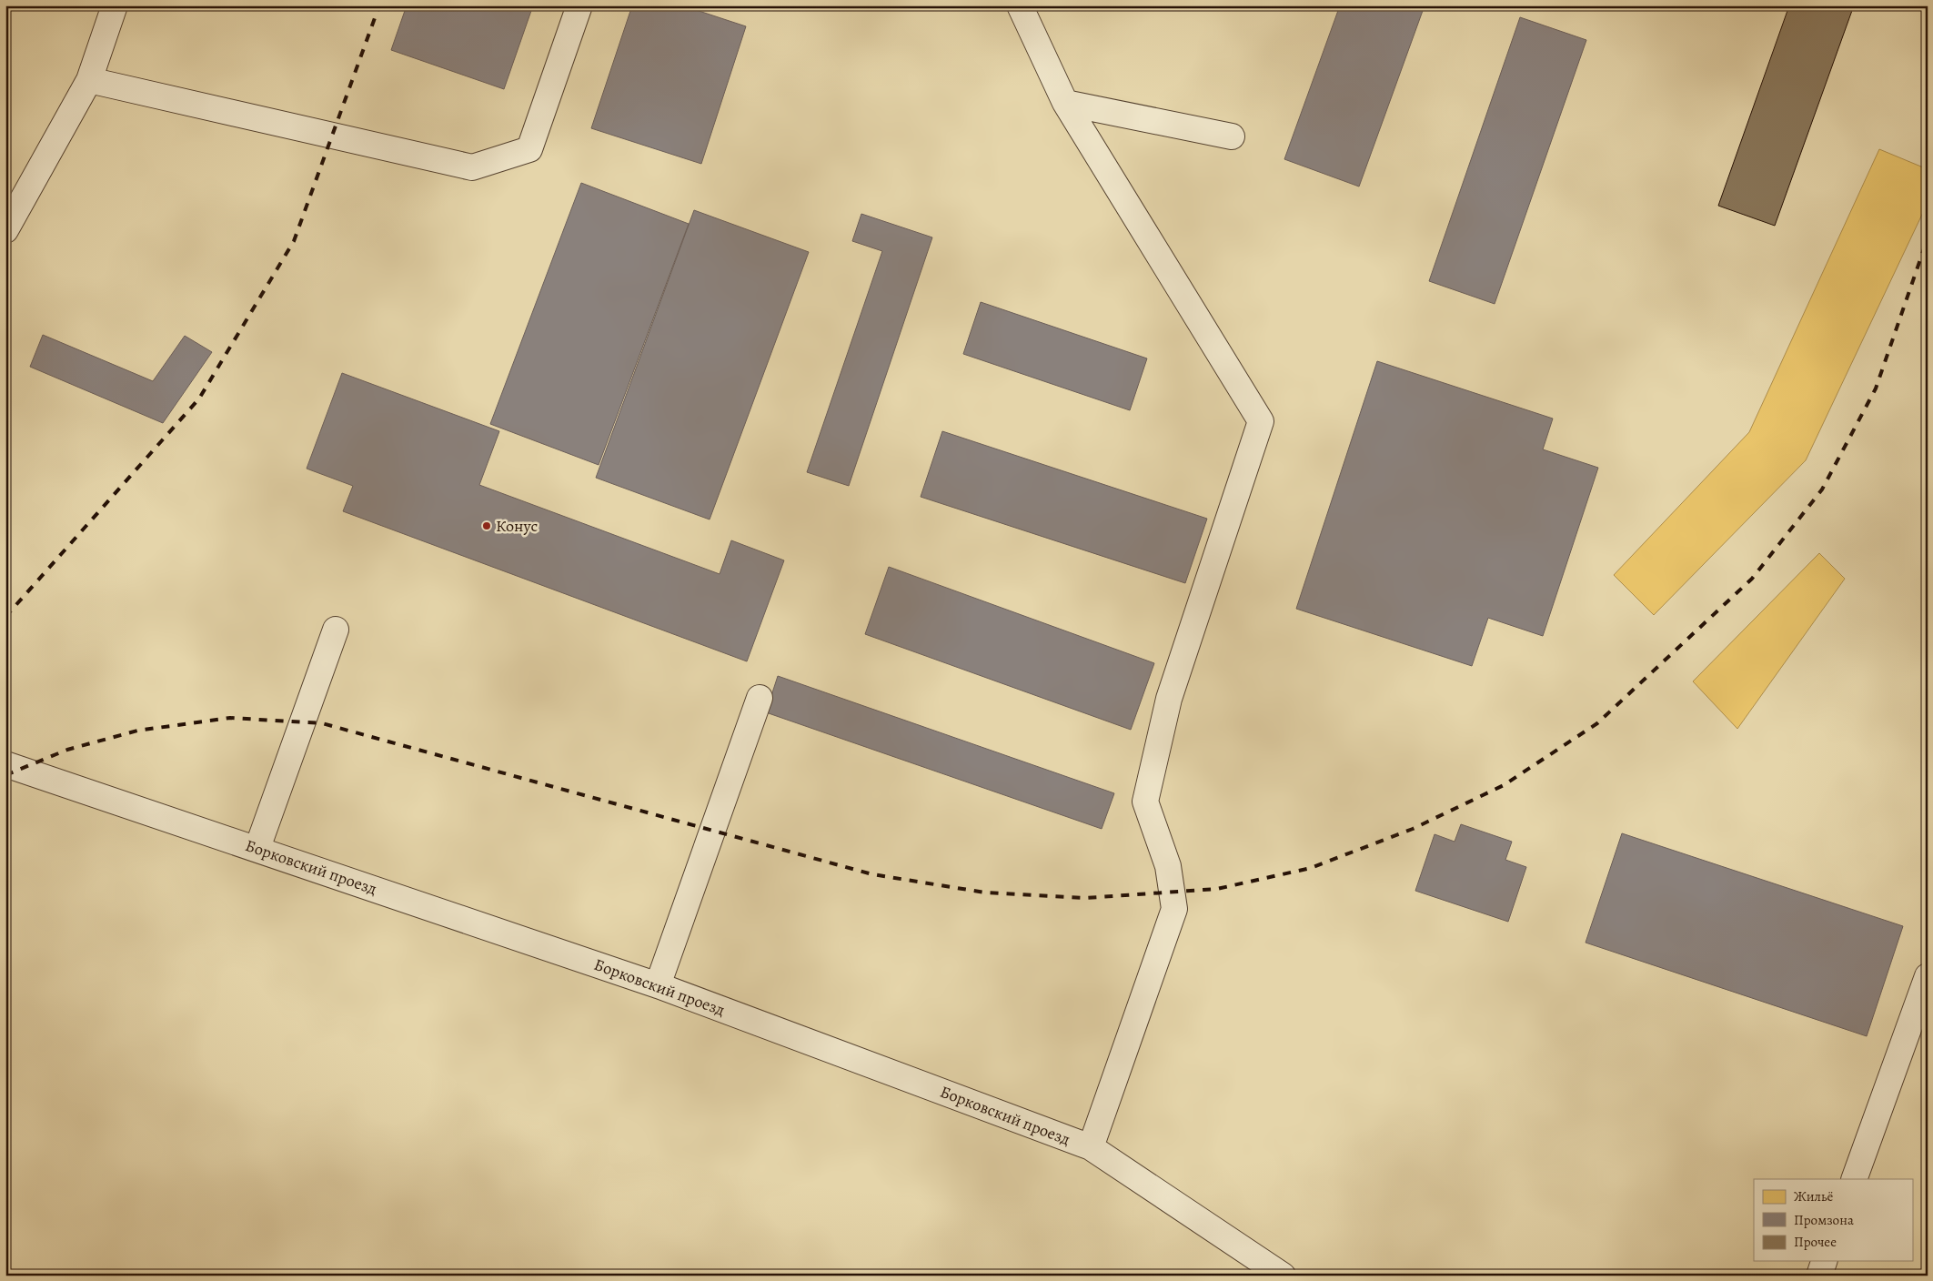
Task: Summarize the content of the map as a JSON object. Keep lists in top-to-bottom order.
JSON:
{
  "streets": {
    "street": ["Борковский проезд"]
  },
  "places": ["Конус"],
  "legend": ["Жильё", "Промзона", "Прочее"]
}
